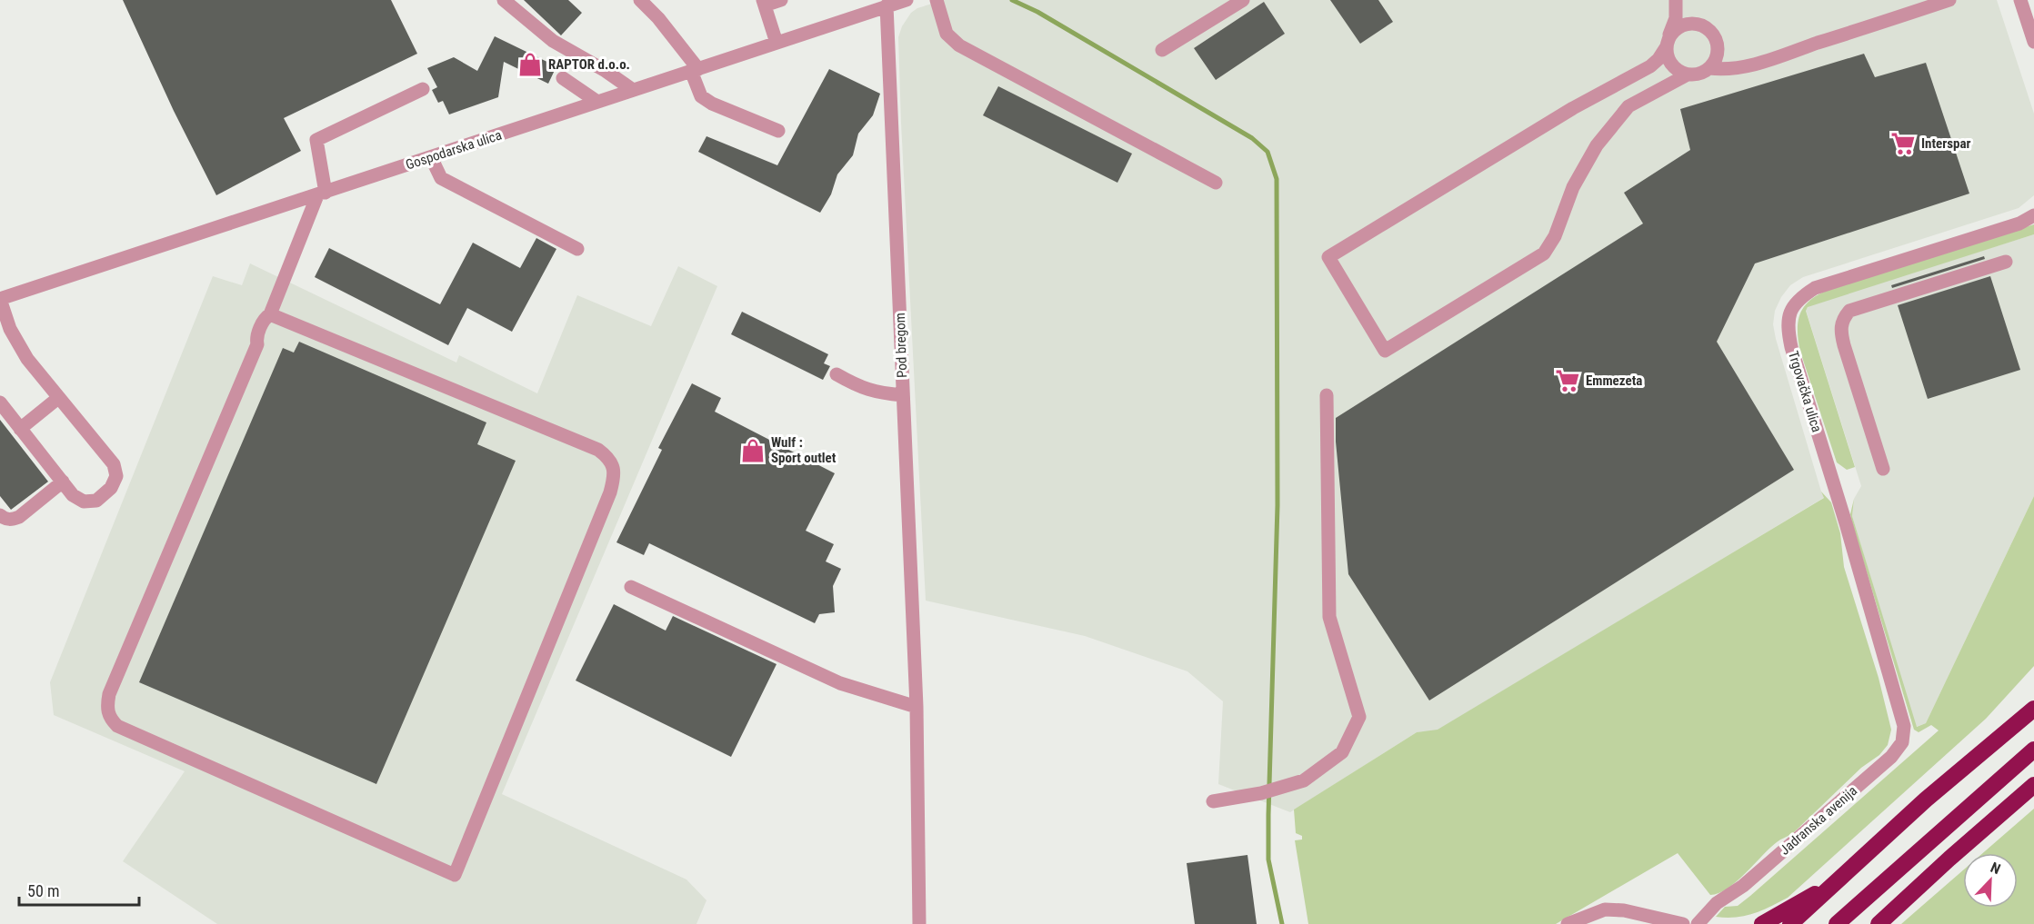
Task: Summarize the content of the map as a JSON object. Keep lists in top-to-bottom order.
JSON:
{
  "streets": {
    "street": [
      "Gospodarska ulica",
      "Pod bregom",
      "Trgovačka ulica",
      "Jadranska avenija"
    ]
  },
  "crossings": [
    ["Gospodarska ulica", "Pod bregom"],
    ["Trgovačka ulica", "Jadranska avenija"]
  ],
  "places": {
    "shop": ["RAPTOR d.o.o.", "Wulf : Sport outlet"],
    "supermarket": ["Interspar", "Emmezeta"]
  },
  "scale_bar": "50 m",
  "north": "top right"
}
